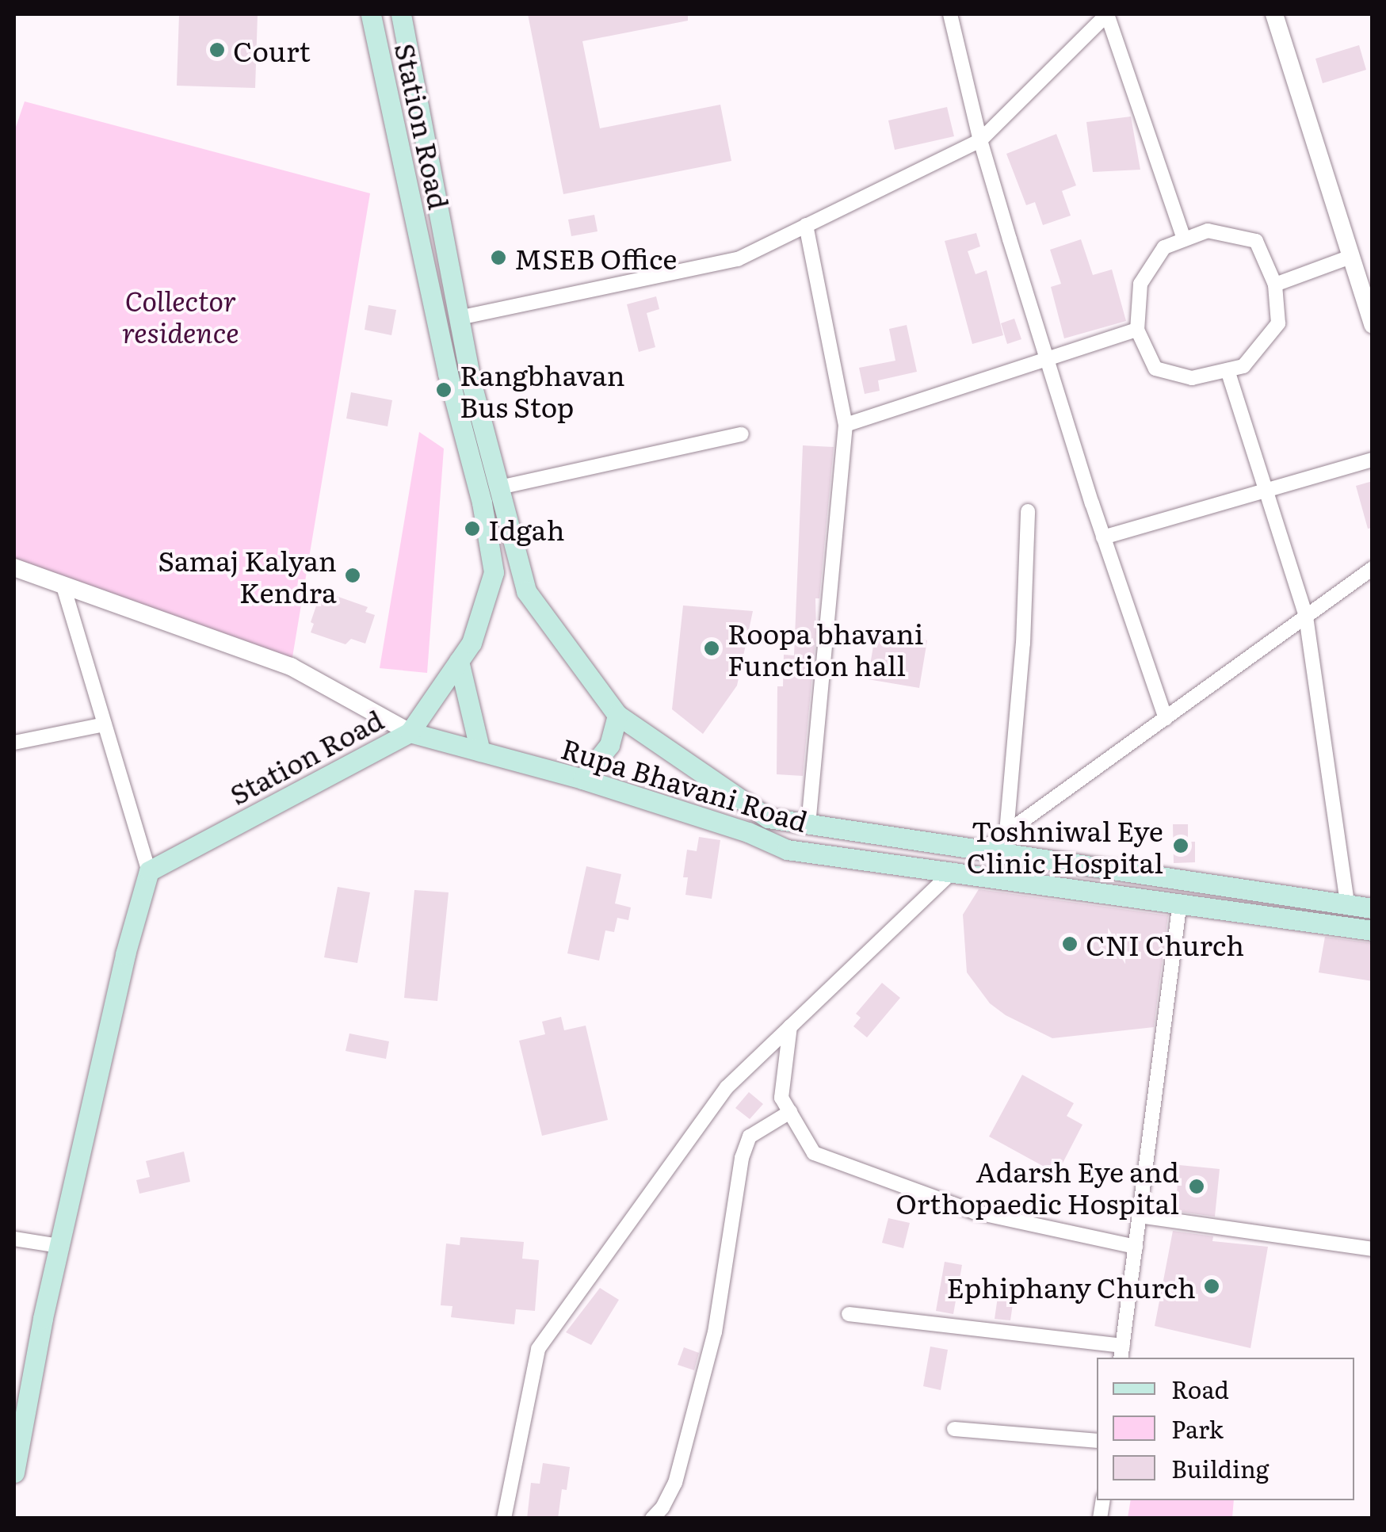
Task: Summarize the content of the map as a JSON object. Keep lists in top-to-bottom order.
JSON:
{
  "streets": {
    "main road": ["Station Road", "Rupa Bhavani Road"]
  },
  "crossings": [
    ["Station Road", "Rupa Bhavani Road"]
  ],
  "parks": ["Collector residence"],
  "places": [
    "Court",
    "MSEB Office",
    "Rangbhavan Bus Stop",
    "Idgah",
    "Samaj Kalyan Kendra",
    "Roopa bhavani Function hall",
    "Toshniwal Eye Clinic Hospital",
    "CNI Church",
    "Adarsh Eye and Orthopaedic Hospital",
    "Ephiphany Church"
  ],
  "legend": ["Road", "Park", "Building"]
}
